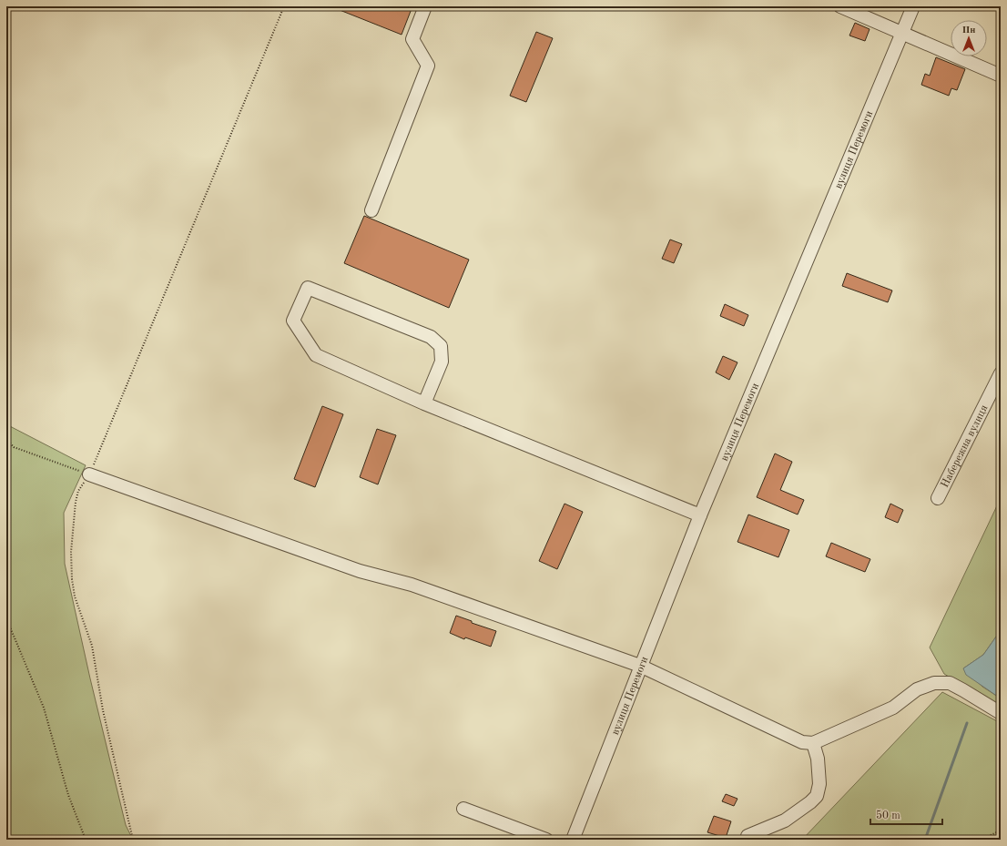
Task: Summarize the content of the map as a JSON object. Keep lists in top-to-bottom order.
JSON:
{
  "streets": {
    "street": ["вулиця Перемоги", "Набережна вулиця"]
  },
  "scale_bar": "50 m",
  "north": "top"
}
